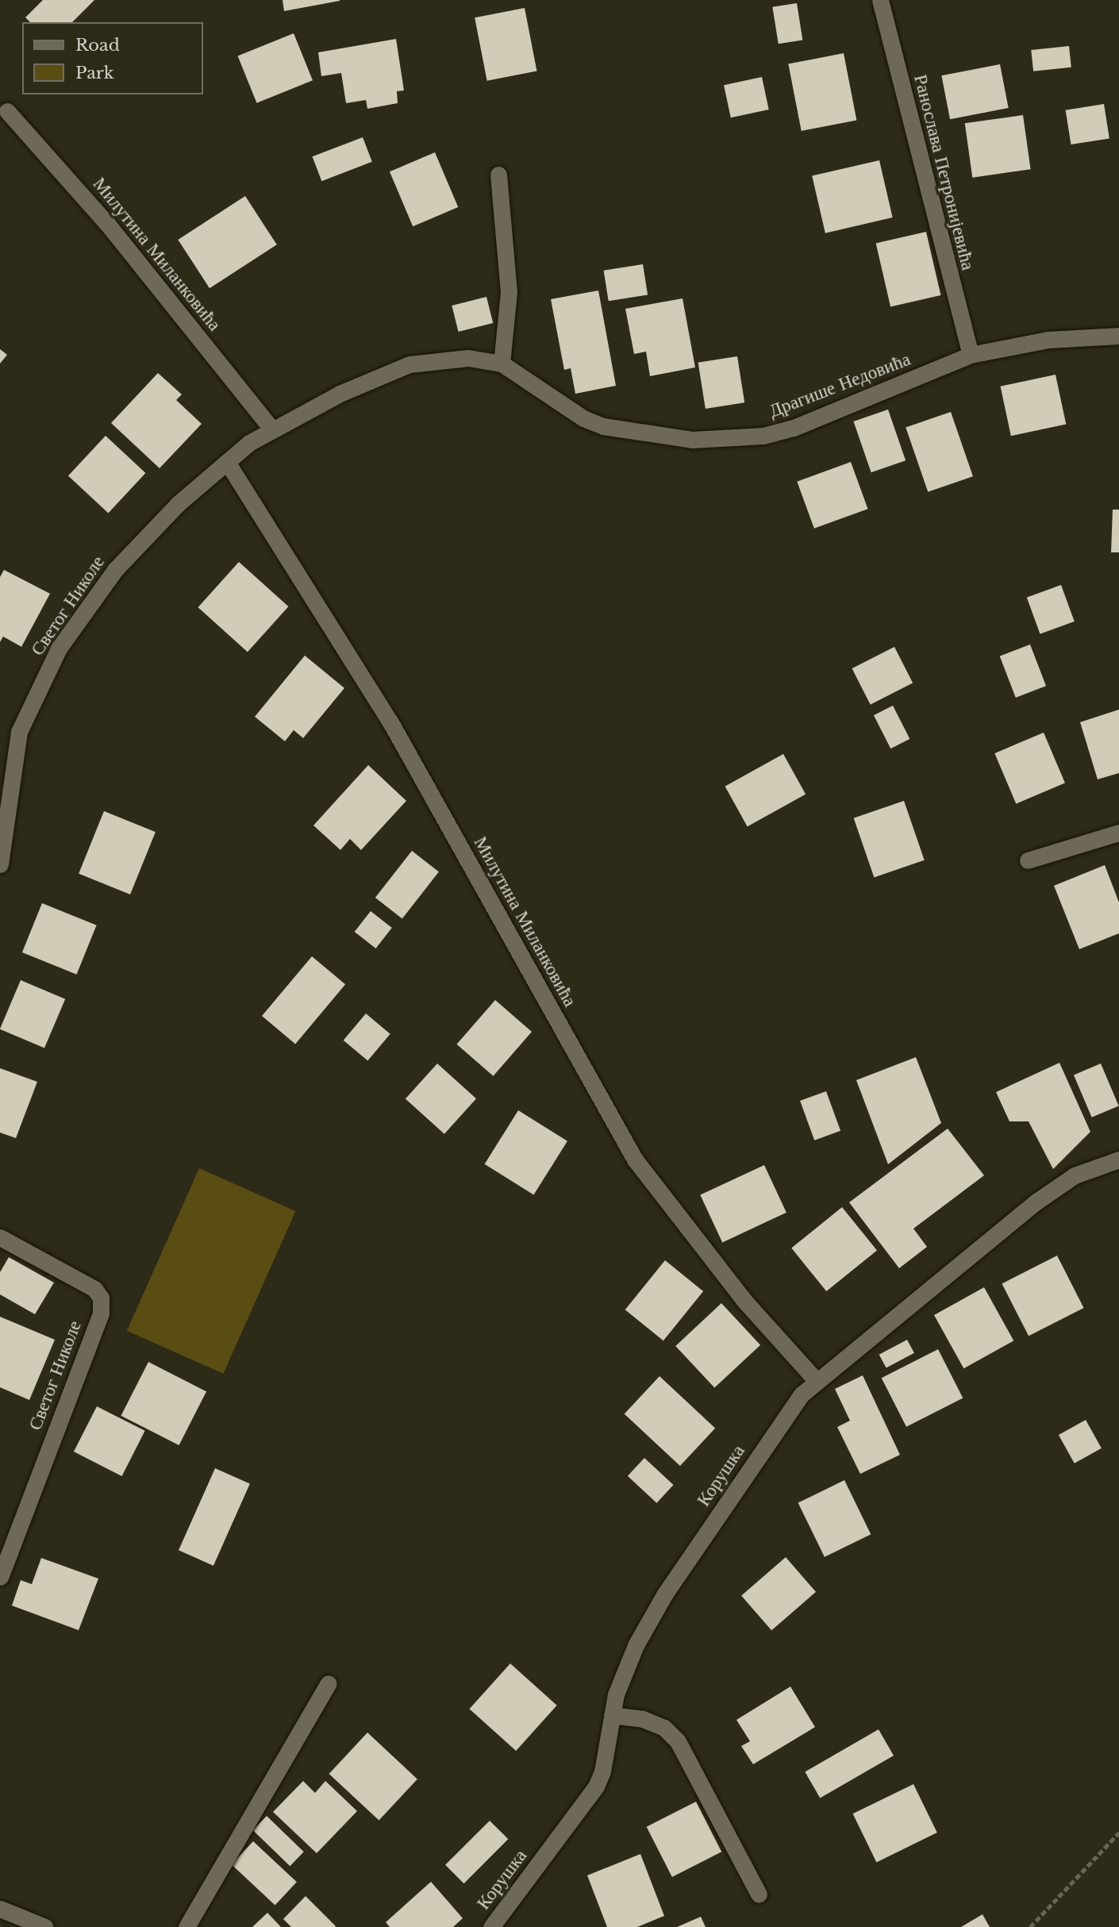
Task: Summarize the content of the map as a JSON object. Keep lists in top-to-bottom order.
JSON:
{
  "streets": {
    "street": [
      "Ранослава Петронијевића",
      "Милутина Миланковића",
      "Драгише Недовића",
      "Светог Николе",
      "Корушка"
    ]
  },
  "crossings": [
    ["Ранослава Петронијевића", "Драгише Недовића"],
    ["Милутина Миланковића", "Драгише Недовића"],
    ["Милутина Миланковића", "Светог Николе"],
    ["Милутина Миланковића", "Корушка"],
    ["Драгише Недовића", "Светог Николе"]
  ],
  "legend": ["Road", "Park"]
}
